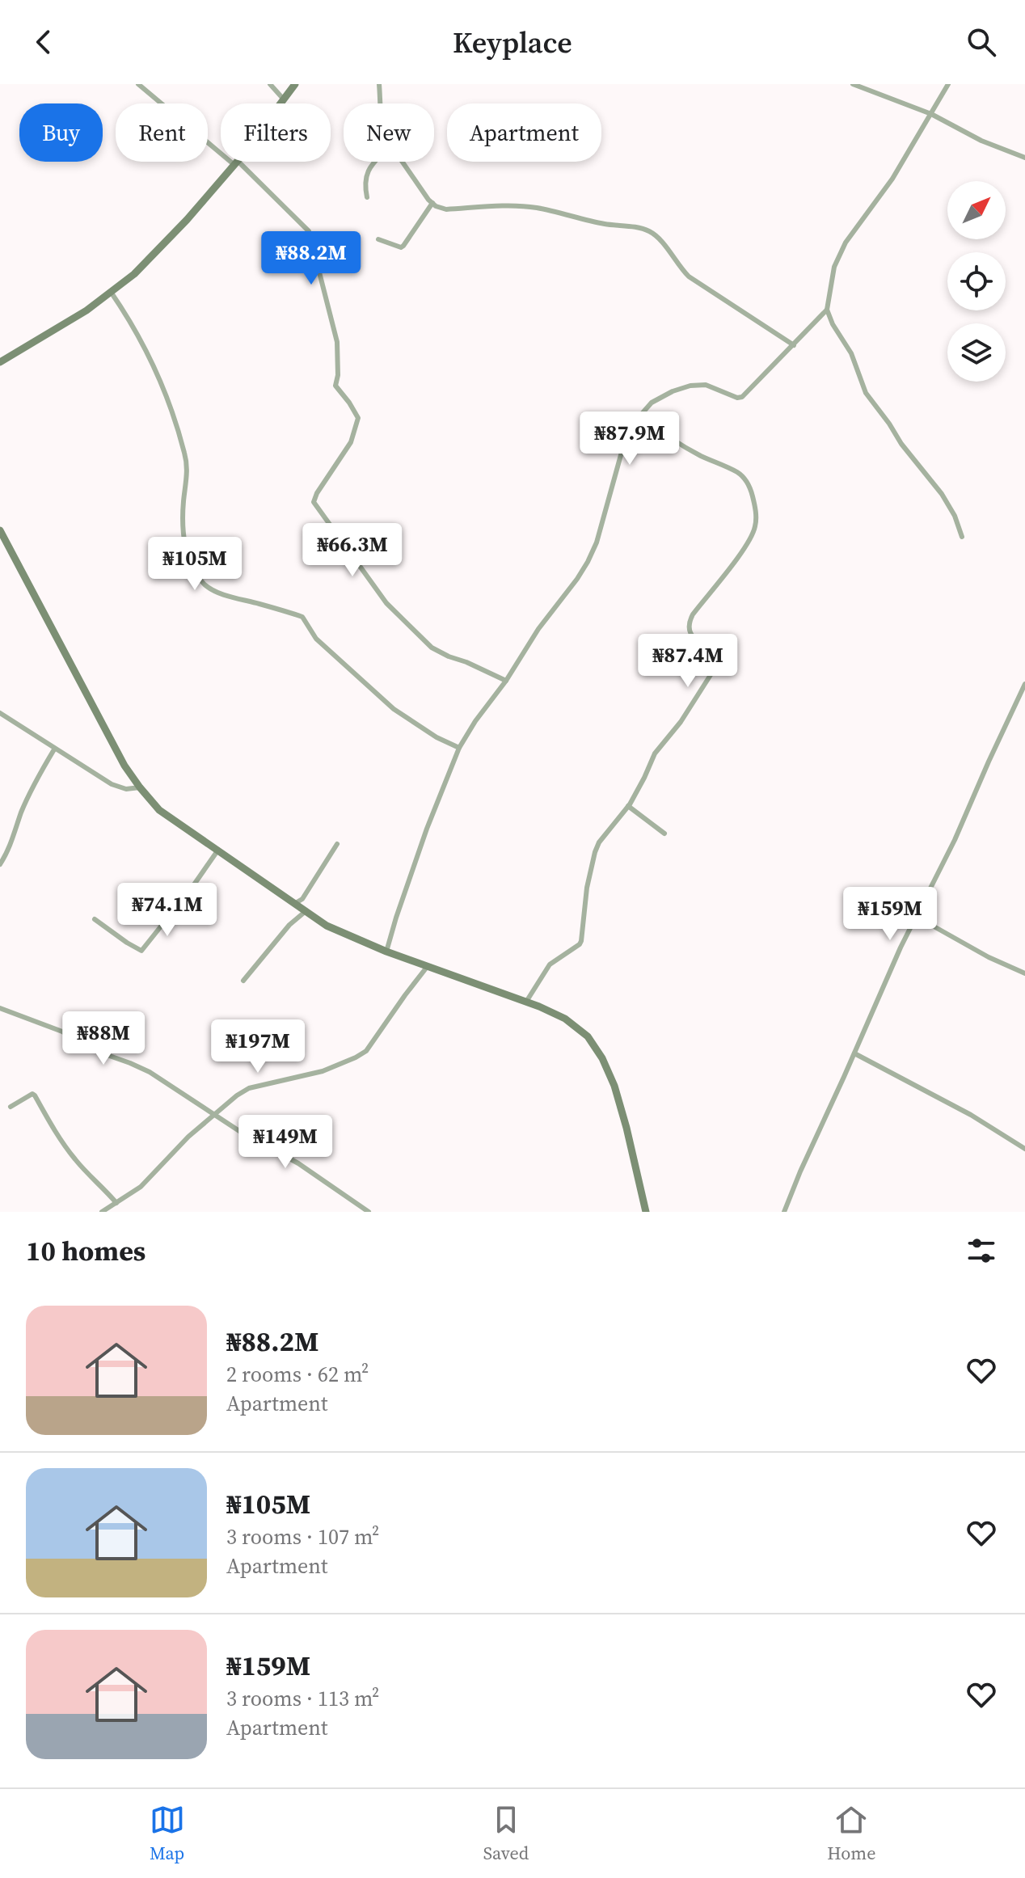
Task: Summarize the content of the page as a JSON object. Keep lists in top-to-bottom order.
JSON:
{
  "north": "top right",
  "page": {
    "header": "Keyplace",
    "chip": [
      "Buy",
      "Rent",
      "Filters",
      "New",
      "Apartment"
    ],
    "price": [
      "₦88.2M",
      "₦87.9M",
      "₦66.3M",
      "₦105M",
      "₦87.4M",
      "₦74.1M",
      "₦159M",
      "₦88M",
      "₦197M",
      "₦149M"
    ],
    "heading": "10 homes",
    "list": [
      {
        "name": "₦88.2M",
        "note": "2 rooms · 62 m² · Apartment"
      },
      {
        "name": "₦105M",
        "note": "3 rooms · 107 m² · Apartment"
      },
      {
        "name": "₦159M",
        "note": "3 rooms · 113 m² · Apartment"
      }
    ],
    "tabs": ["Map", "Saved", "Home"]
  }
}
